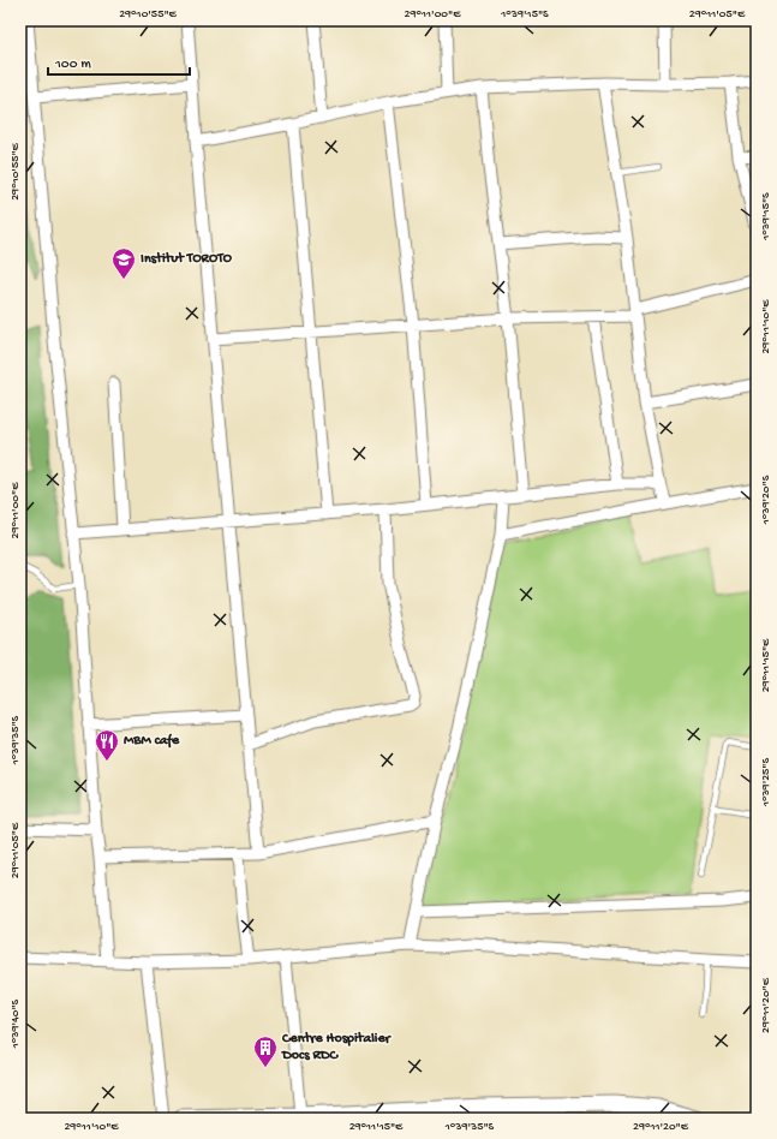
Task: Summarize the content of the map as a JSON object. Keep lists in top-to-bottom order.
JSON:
{
  "places": {
    "school or university": ["Institut TOROTO"],
    "restaurant": ["MBM cafe"],
    "building": ["Centre Hospitalier Docs RDC"]
  },
  "scale_bar": "100 m",
  "coordinates": [
    "29°10'55\"E",
    "29°11'00\"E",
    "1°39'15\"S",
    "29°11'05\"E",
    "29°11'10\"E",
    "1°39'20\"S",
    "29°11'15\"E",
    "1°39'35\"S",
    "1°39'25\"S",
    "29°11'20\"E",
    "1°39'40\"S"
  ]
}
